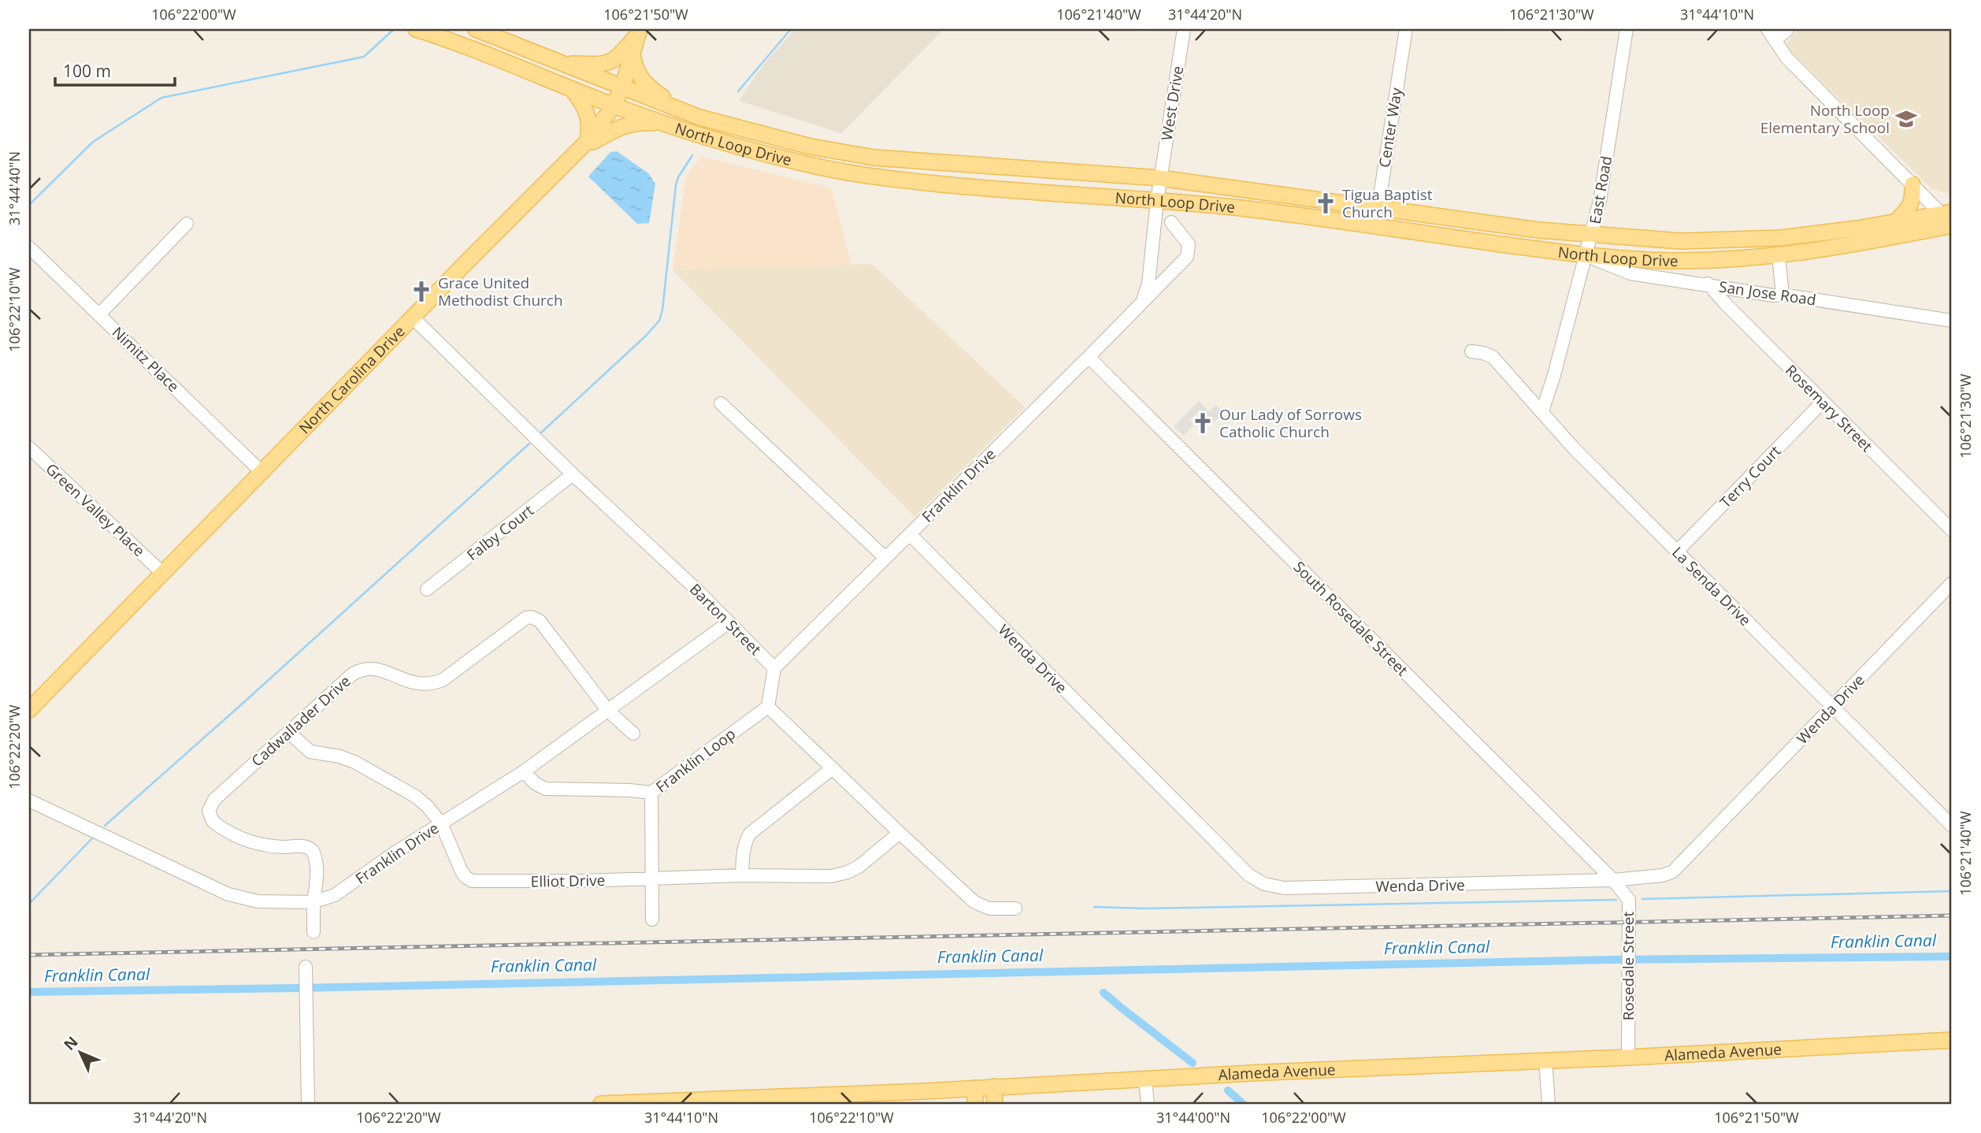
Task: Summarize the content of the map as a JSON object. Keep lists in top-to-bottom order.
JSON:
{
  "streets": {
    "main road": ["North Loop Drive", "North Carolina Drive", "Alameda Avenue"],
    "street": [
      "West Drive",
      "Center Way",
      "East Road",
      "San Jose Road",
      "Nimitz Place",
      "Rosemary Street",
      "Terry Court",
      "Franklin Drive",
      "Green Valley Place",
      "Falby Court",
      "La Senda Drive",
      "South Rosedale Street",
      "Barton Street",
      "Wenda Drive",
      "Cadwallader Drive",
      "Franklin Loop",
      "Elliot Drive",
      "Rosedale Street"
    ]
  },
  "crossings": [
    ["West Drive", "North Loop Drive"],
    ["West Drive", "Franklin Drive"],
    ["Center Way", "North Loop Drive"],
    ["North Loop Drive", "East Road"],
    ["North Loop Drive", "San Jose Road"],
    ["North Loop Drive", "North Carolina Drive"],
    ["North Loop Drive", "Franklin Drive"],
    ["East Road", "San Jose Road"],
    ["East Road", "La Senda Drive"],
    ["San Jose Road", "Rosemary Street"],
    ["Nimitz Place", "North Carolina Drive"],
    ["North Carolina Drive", "Green Valley Place"],
    ["North Carolina Drive", "Barton Street"],
    ["Rosemary Street", "Terry Court"],
    ["Terry Court", "La Senda Drive"],
    ["Franklin Drive", "South Rosedale Street"],
    ["Franklin Drive", "Barton Street"],
    ["Franklin Drive", "Wenda Drive"],
    ["Franklin Drive", "Cadwallader Drive"],
    ["Franklin Drive", "Franklin Loop"],
    ["Franklin Drive", "Elliot Drive"],
    ["Falby Court", "Barton Street"],
    ["La Senda Drive", "Wenda Drive"],
    ["South Rosedale Street", "Wenda Drive"],
    ["South Rosedale Street", "Rosedale Street"],
    ["Barton Street", "Franklin Loop"],
    ["Wenda Drive", "Rosedale Street"],
    ["Cadwallader Drive", "Elliot Drive"],
    ["Rosedale Street", "Alameda Avenue"]
  ],
  "water": ["Franklin Canal"],
  "places": {
    "school or university": ["North Loop Elementary School"],
    "church": ["Tigua Baptist Church", "Grace United Methodist Church", "Our Lady of Sorrows Catholic Church"]
  },
  "scale_bar": "100 m",
  "north": "top left",
  "coordinates": [
    "106°22'00\"W",
    "106°21'50\"W",
    "106°21'40\"W",
    "31°44'20\"N",
    "106°21'30\"W",
    "31°44'10\"N",
    "31°44'40\"N",
    "106°22'10\"W",
    "106°22'20\"W",
    "31°44'00\"N"
  ]
}
